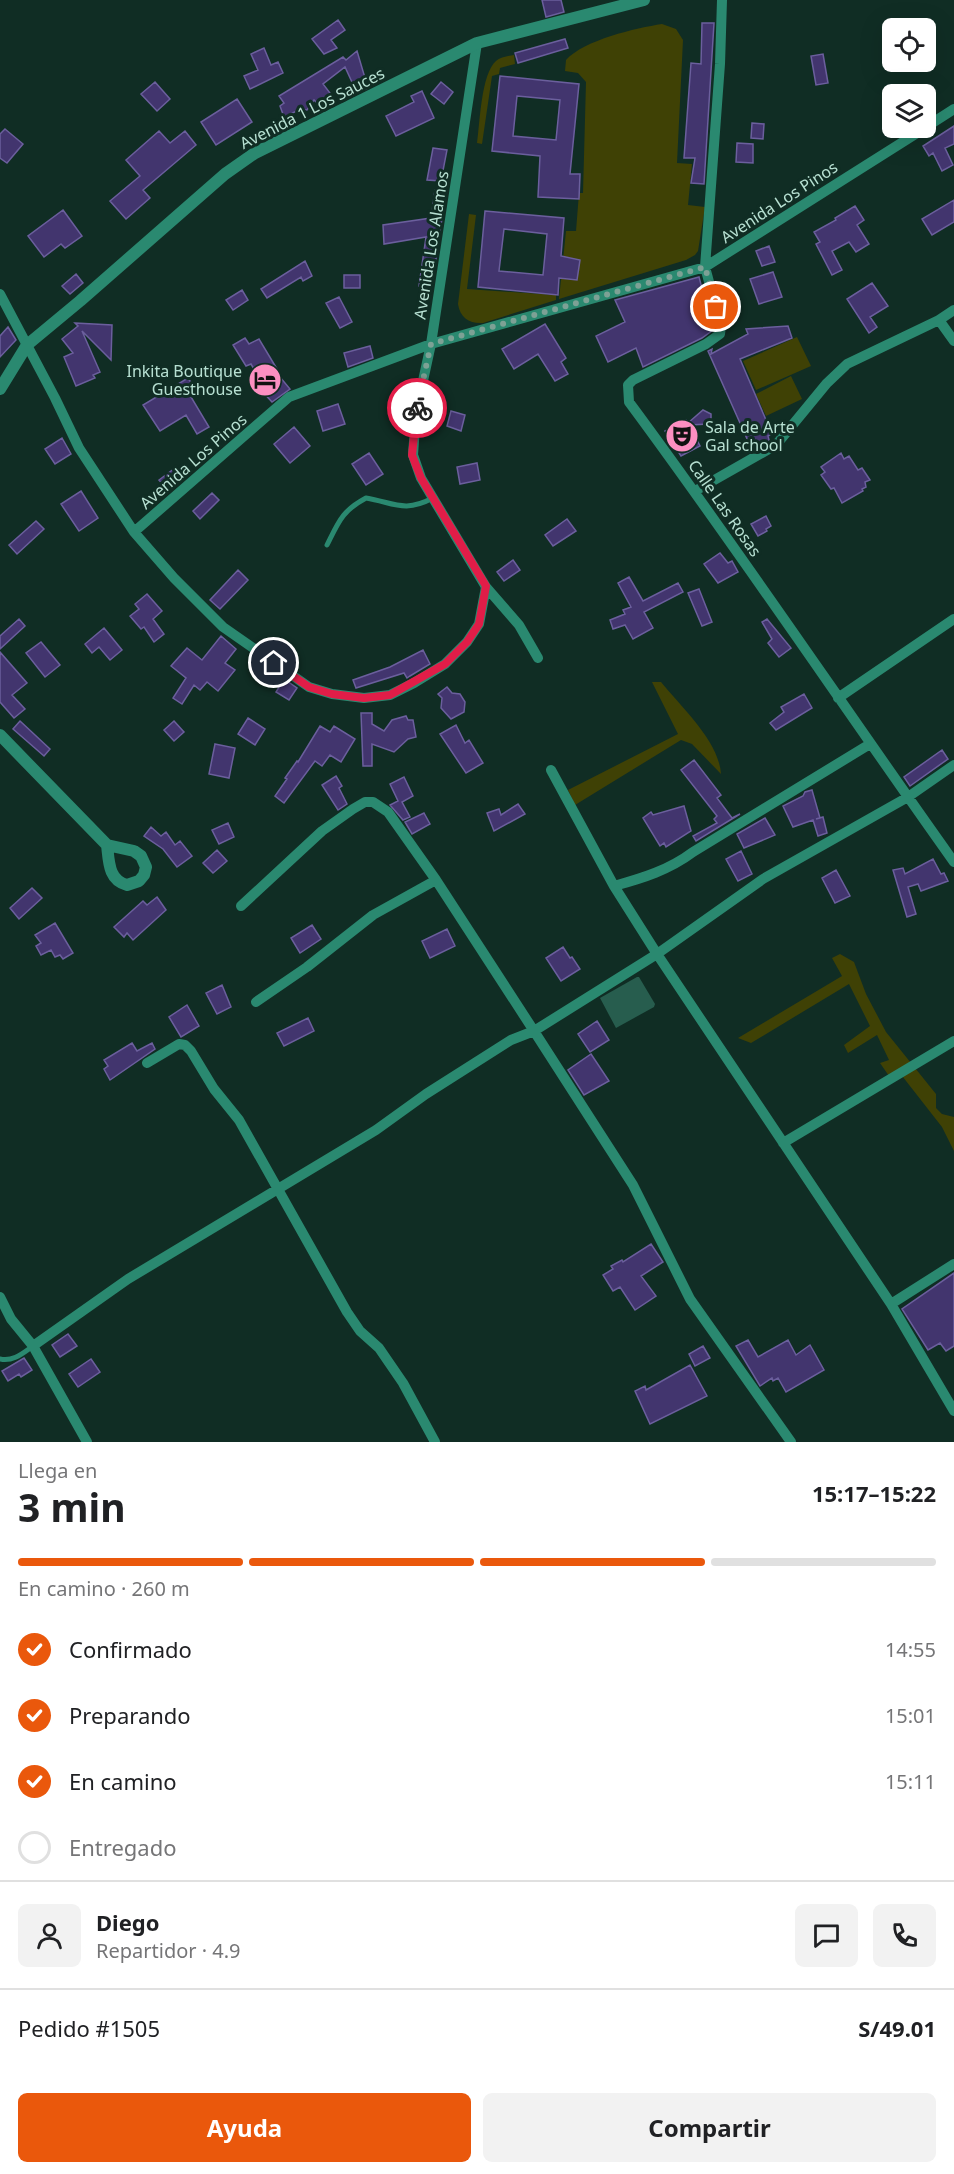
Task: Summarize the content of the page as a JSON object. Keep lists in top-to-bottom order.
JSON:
{
  "streets": {
    "street": [
      "Avenida 1 Los Sauces",
      "Avenida Los Pinos",
      "Avenida Los Alamos",
      "Calle Las Rosas"
    ]
  },
  "crossings": [
    ["Avenida 1 Los Sauces", "Avenida Los Alamos"],
    ["Avenida Los Pinos", "Avenida Los Alamos"],
    ["Avenida Los Pinos", "Calle Las Rosas"]
  ],
  "places": {
    "hotel": ["Inkita Boutique Guesthouse"],
    "theatre": ["Sala de Arte Gal school"]
  },
  "page": {
    "heading": ["3 min", "Llega en", "15:17–15:22"],
    "panel": [
      "Diego",
      "Repartidor · 4.9",
      "Pedido #1505",
      "S/49.01"
    ],
    "bar": "En camino · 260 m",
    "list": [
      ["Confirmado", "14:55"],
      ["Preparando", "15:01"],
      ["En camino", "15:11"],
      "Entregado"
    ],
    "buttons": ["Ayuda", "Compartir"]
  }
}
